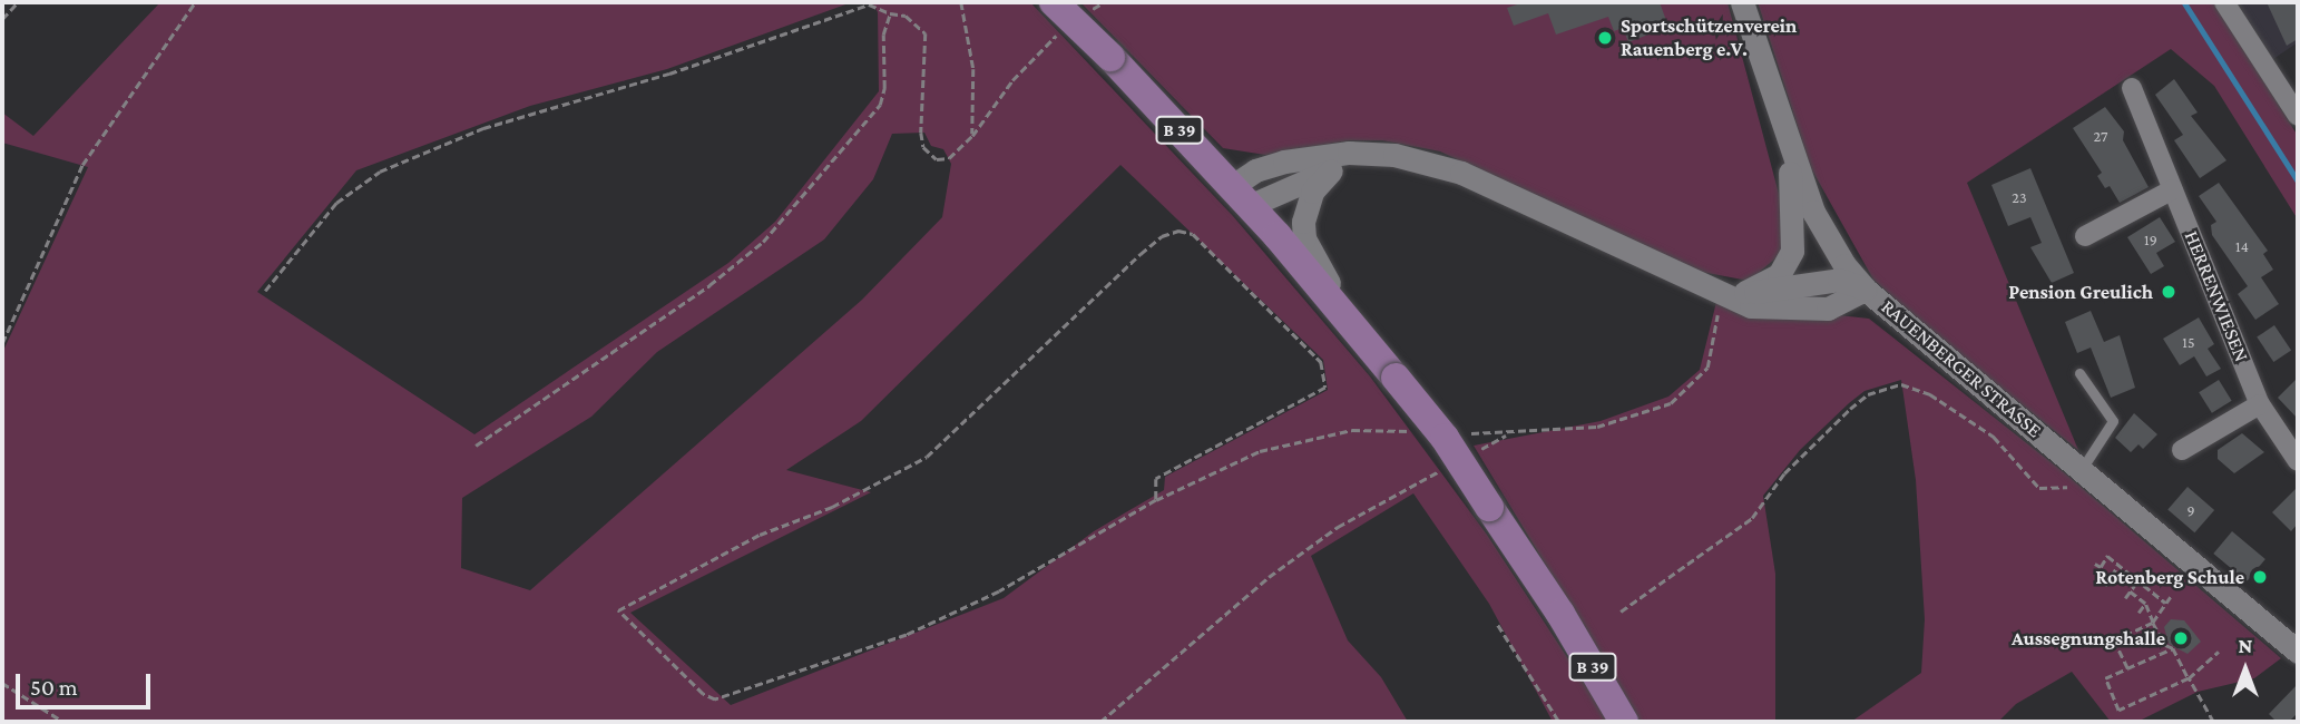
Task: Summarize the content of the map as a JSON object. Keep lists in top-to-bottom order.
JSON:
{
  "streets": {
    "main road": ["B 39"],
    "street": ["HERRENWIESEN", "RAUENBERGER STRASSE"]
  },
  "places": [
    "Sportschützenverein Rauenberg e.V.",
    "Pension Greulich",
    "Rotenberg Schule",
    "Aussegnungshalle"
  ],
  "house_numbers": [
    "27",
    "23",
    "19",
    "14",
    "15",
    "9"
  ],
  "scale_bar": "50 m",
  "north": "top"
}
